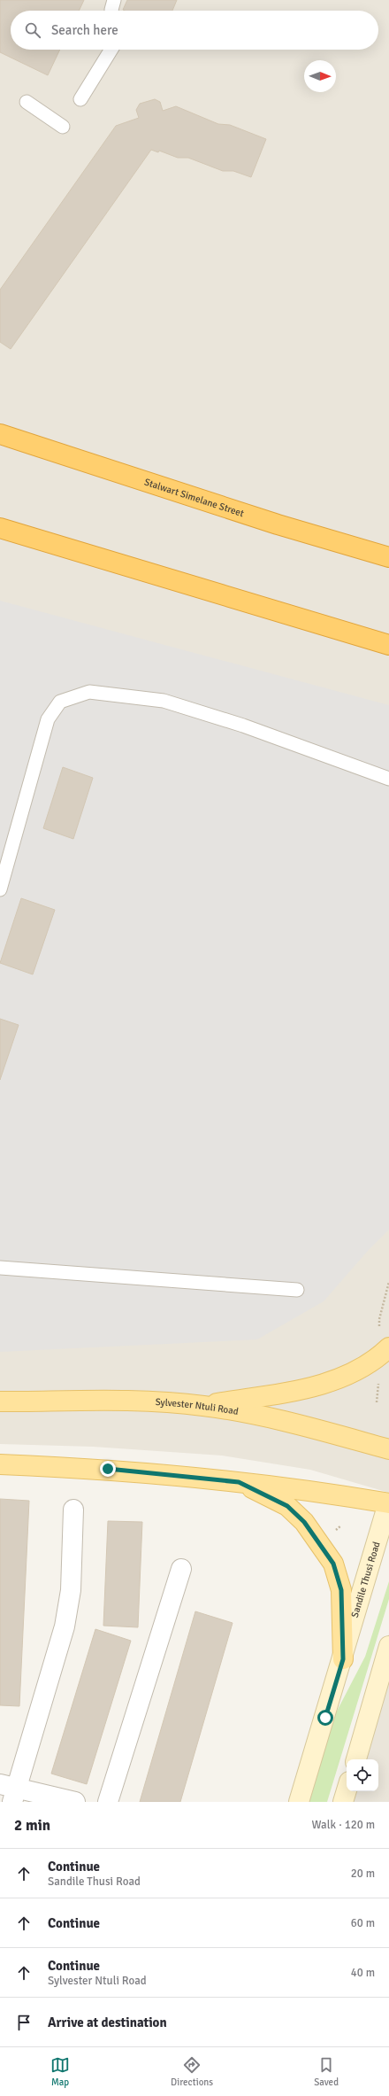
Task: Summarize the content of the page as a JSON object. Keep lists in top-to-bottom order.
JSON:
{
  "streets": {
    "highway": ["Stalwart Simelane Street"],
    "main road": ["Sylvester Ntuli Road", "Sandile Thusi Road"]
  },
  "north": "right",
  "page": {
    "search": "Search here",
    "heading": ["2 min", "Walk · 120 m"],
    "list": [
      ["Continue", "Sandile Thusi Road", "20 m"],
      ["Continue", "60 m"],
      ["Continue", "Sylvester Ntuli Road", "40 m"],
      "Arrive at destination"
    ],
    "nav": ["Map", "Directions", "Saved"]
  }
}
